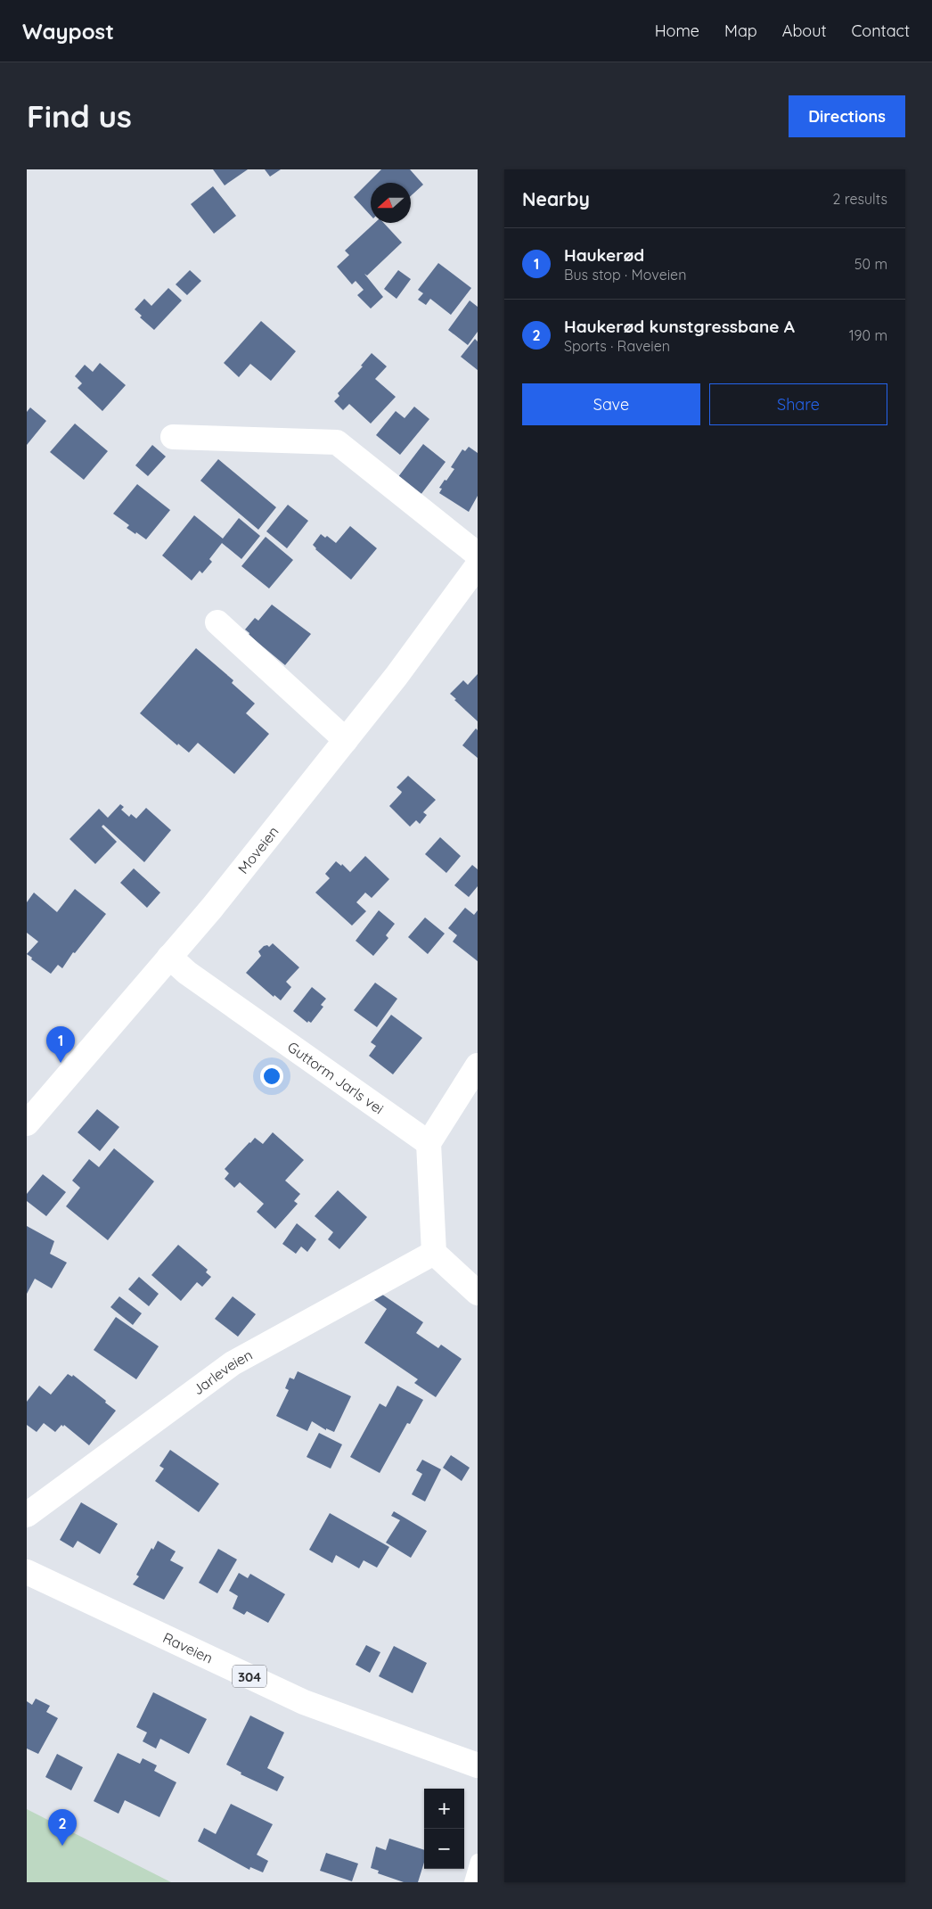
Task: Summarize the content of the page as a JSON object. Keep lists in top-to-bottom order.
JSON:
{
  "streets": {
    "street": [
      "Moveien",
      "Guttorm Jarls vei",
      "Jarleveien",
      "Raveien",
      "304"
    ]
  },
  "crossings": [
    ["Moveien", "Guttorm Jarls vei"]
  ],
  "north": "left",
  "page": {
    "header": "Waypost",
    "nav": [
      "Home",
      "Map",
      "About",
      "Contact"
    ],
    "buttons": [
      "Directions",
      ["Save", "Share"]
    ],
    "title": "Find us",
    "heading": ["Nearby", "2 results"],
    "list": [
      {
        "mark": "1",
        "name": "Haukerød",
        "note": "Bus stop · Moveien",
        "value": "50 m"
      },
      {
        "mark": "2",
        "name": "Haukerød kunstgressbane A",
        "note": "Sports · Raveien",
        "value": "190 m"
      }
    ],
    "pins": ["1", "2"],
    "map_buttons": ["+", "−"]
  }
}
